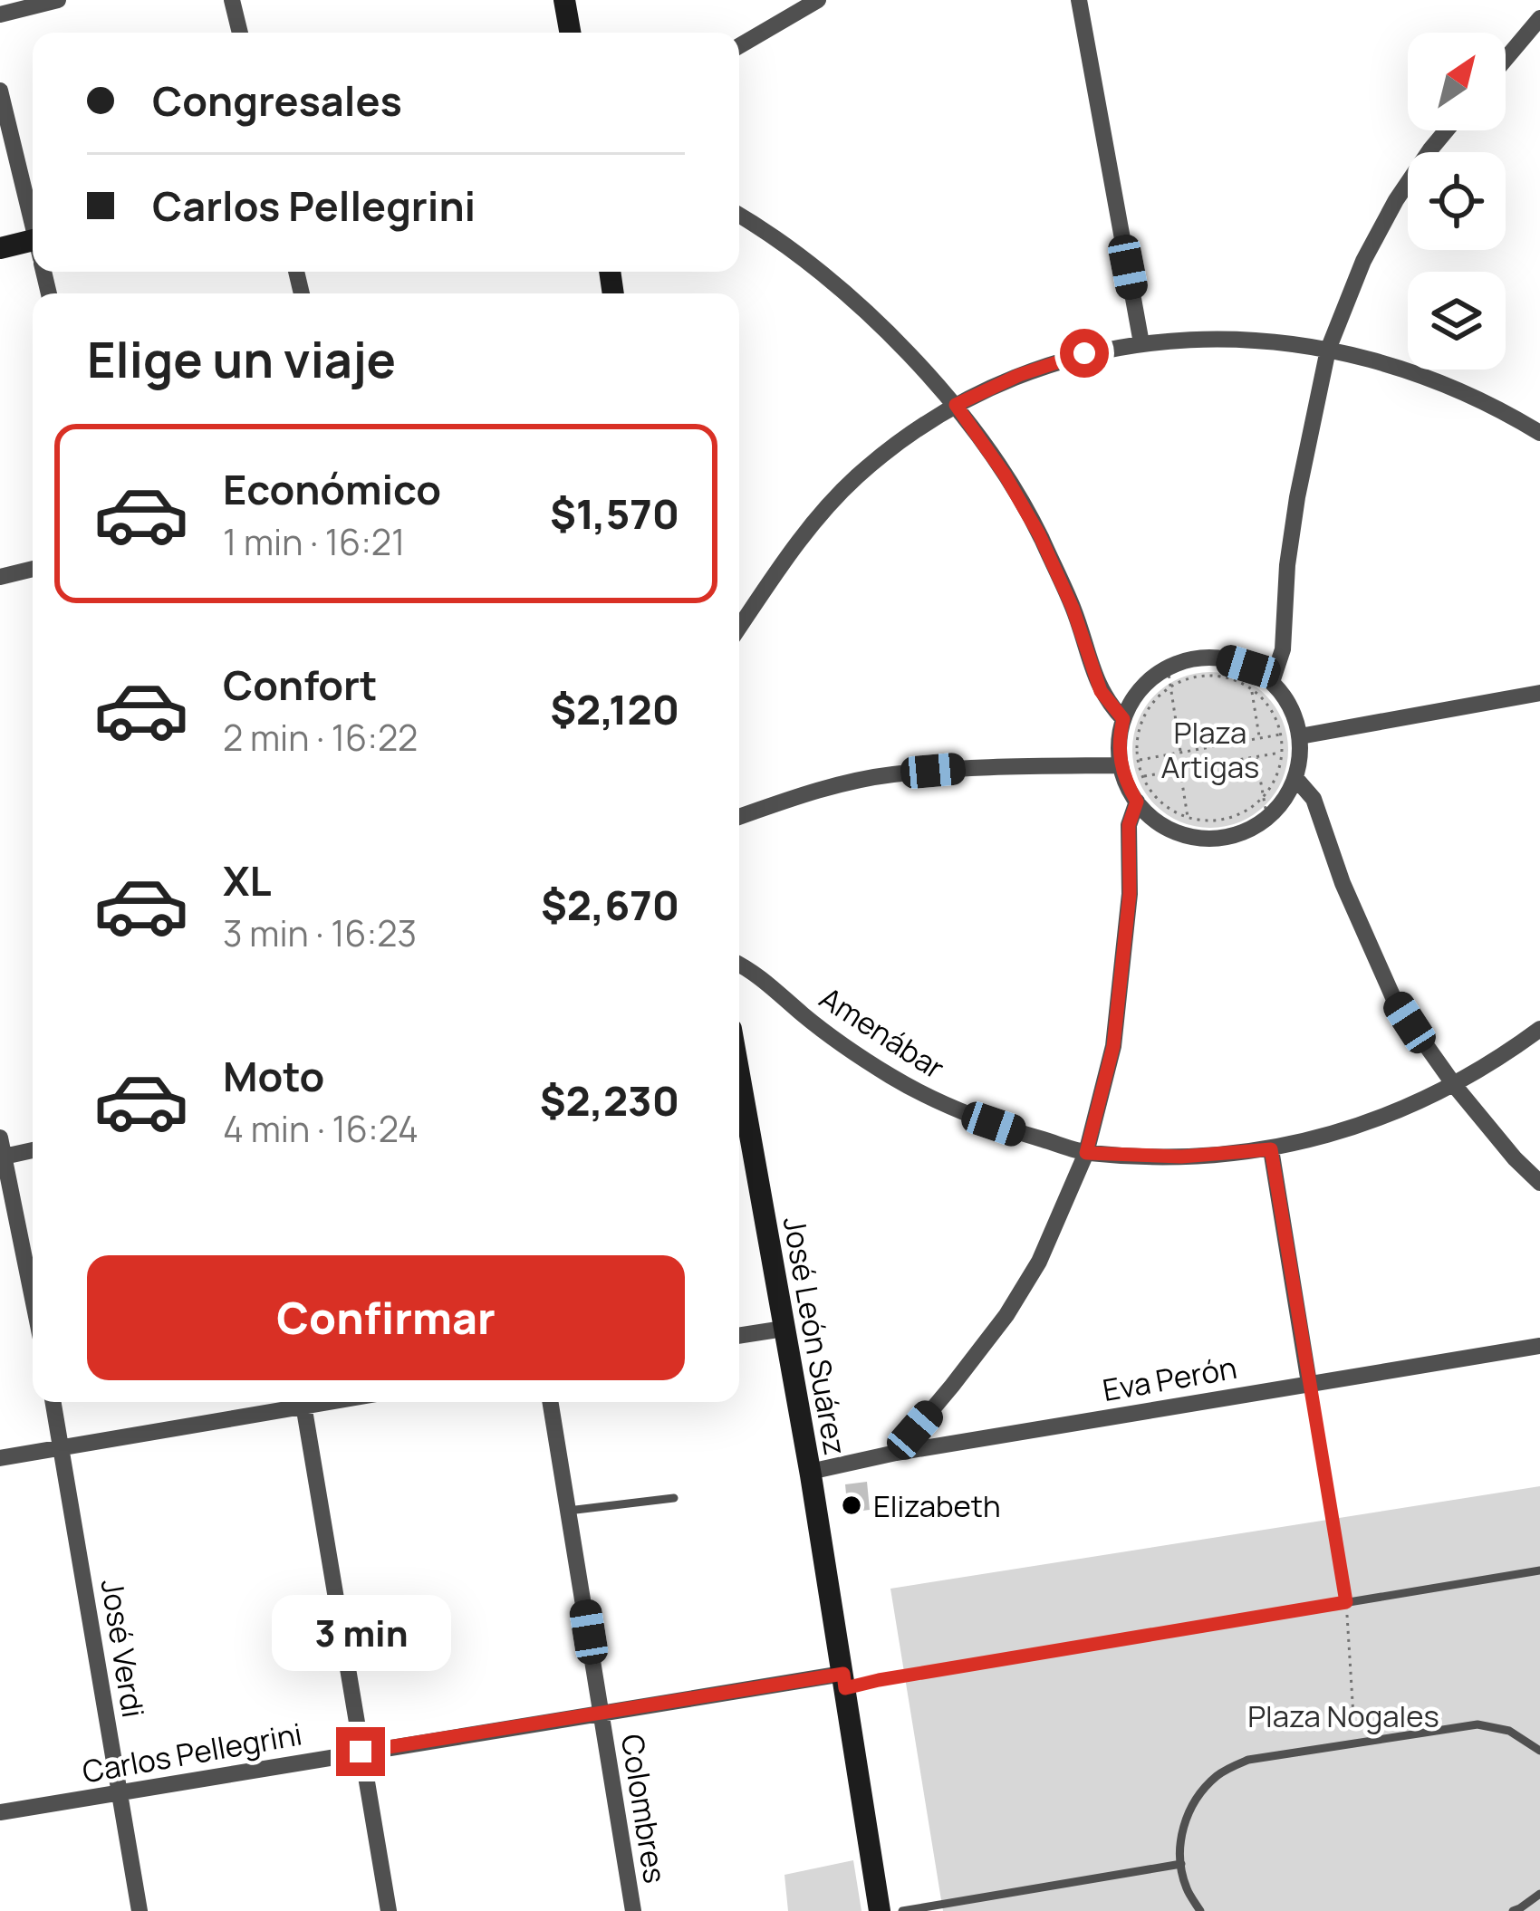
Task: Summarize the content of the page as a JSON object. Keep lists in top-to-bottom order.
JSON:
{
  "streets": {
    "street": [
      "Amenábar",
      "José León Suárez",
      "Eva Perón",
      "José Verdi",
      "Carlos Pellegrini",
      "Colombres"
    ]
  },
  "crossings": [
    ["José León Suárez", "Eva Perón"],
    ["José León Suárez", "Carlos Pellegrini"],
    ["José Verdi", "Carlos Pellegrini"],
    ["Carlos Pellegrini", "Colombres"]
  ],
  "parks": ["Plaza Artigas", "Plaza Nogales"],
  "places": ["Elizabeth"],
  "north": "top right",
  "page": {
    "banner": ["Congresales", "Carlos Pellegrini"],
    "heading": "Elige un viaje",
    "list": [
      {
        "name": "Económico",
        "note": "1 min · 16:21",
        "value": "$1,570"
      },
      {
        "name": "Confort",
        "note": "2 min · 16:22",
        "value": "$2,120"
      },
      {
        "name": "XL",
        "note": "3 min · 16:23",
        "value": "$2,670"
      },
      {
        "name": "Moto",
        "note": "4 min · 16:24",
        "value": "$2,230"
      }
    ],
    "buttons": "Confirmar",
    "bubble": "3 min"
  }
}
